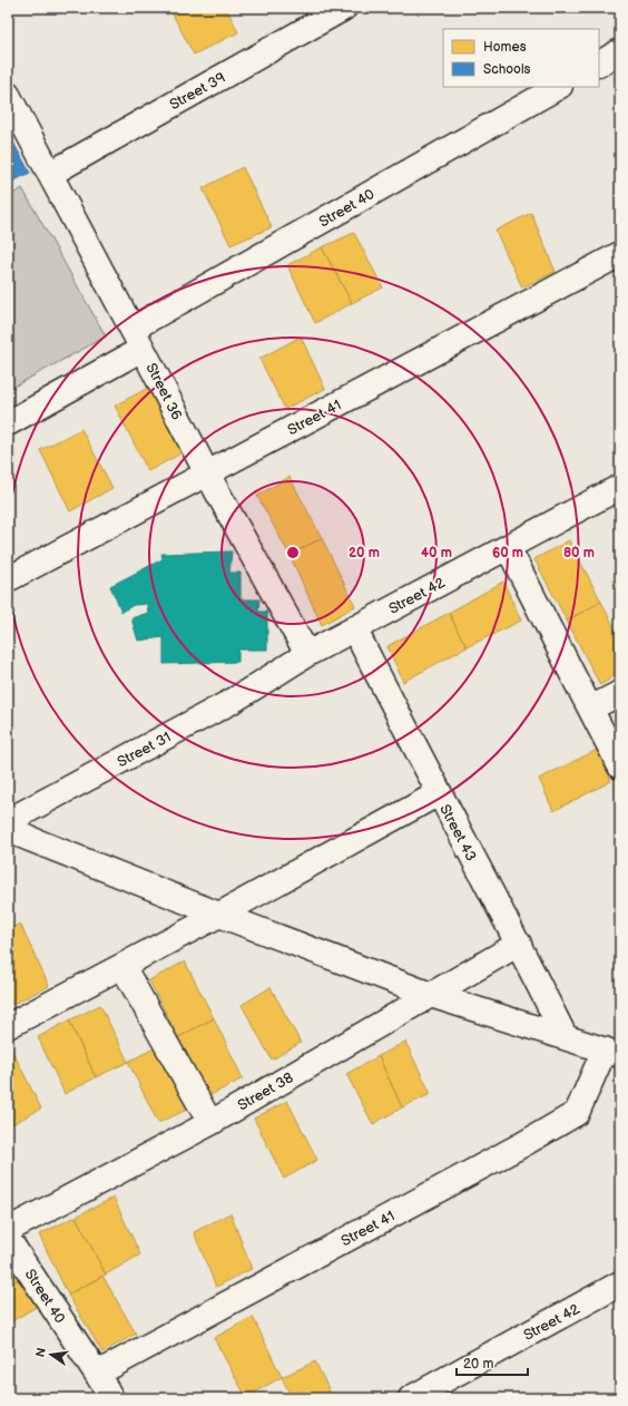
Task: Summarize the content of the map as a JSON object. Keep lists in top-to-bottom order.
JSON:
{
  "streets": {
    "street": [
      "Street 39",
      "Street 40",
      "Street 36",
      "Street 41",
      "Street 42",
      "Street 31",
      "Street 43",
      "Street 38"
    ]
  },
  "crossings": [
    ["Street 39", "Street 36"],
    ["Street 40", "Street 36"],
    ["Street 40", "Street 41"],
    ["Street 36", "Street 41"],
    ["Street 36", "Street 42"],
    ["Street 36", "Street 31"],
    ["Street 42", "Street 31"],
    ["Street 42", "Street 43"],
    ["Street 43", "Street 38"]
  ],
  "legend": ["Homes", "Schools"],
  "scale_bar": "20 m",
  "north": "left",
  "rings": [
    "20 m",
    "40 m",
    "60 m",
    "80 m"
  ]
}
